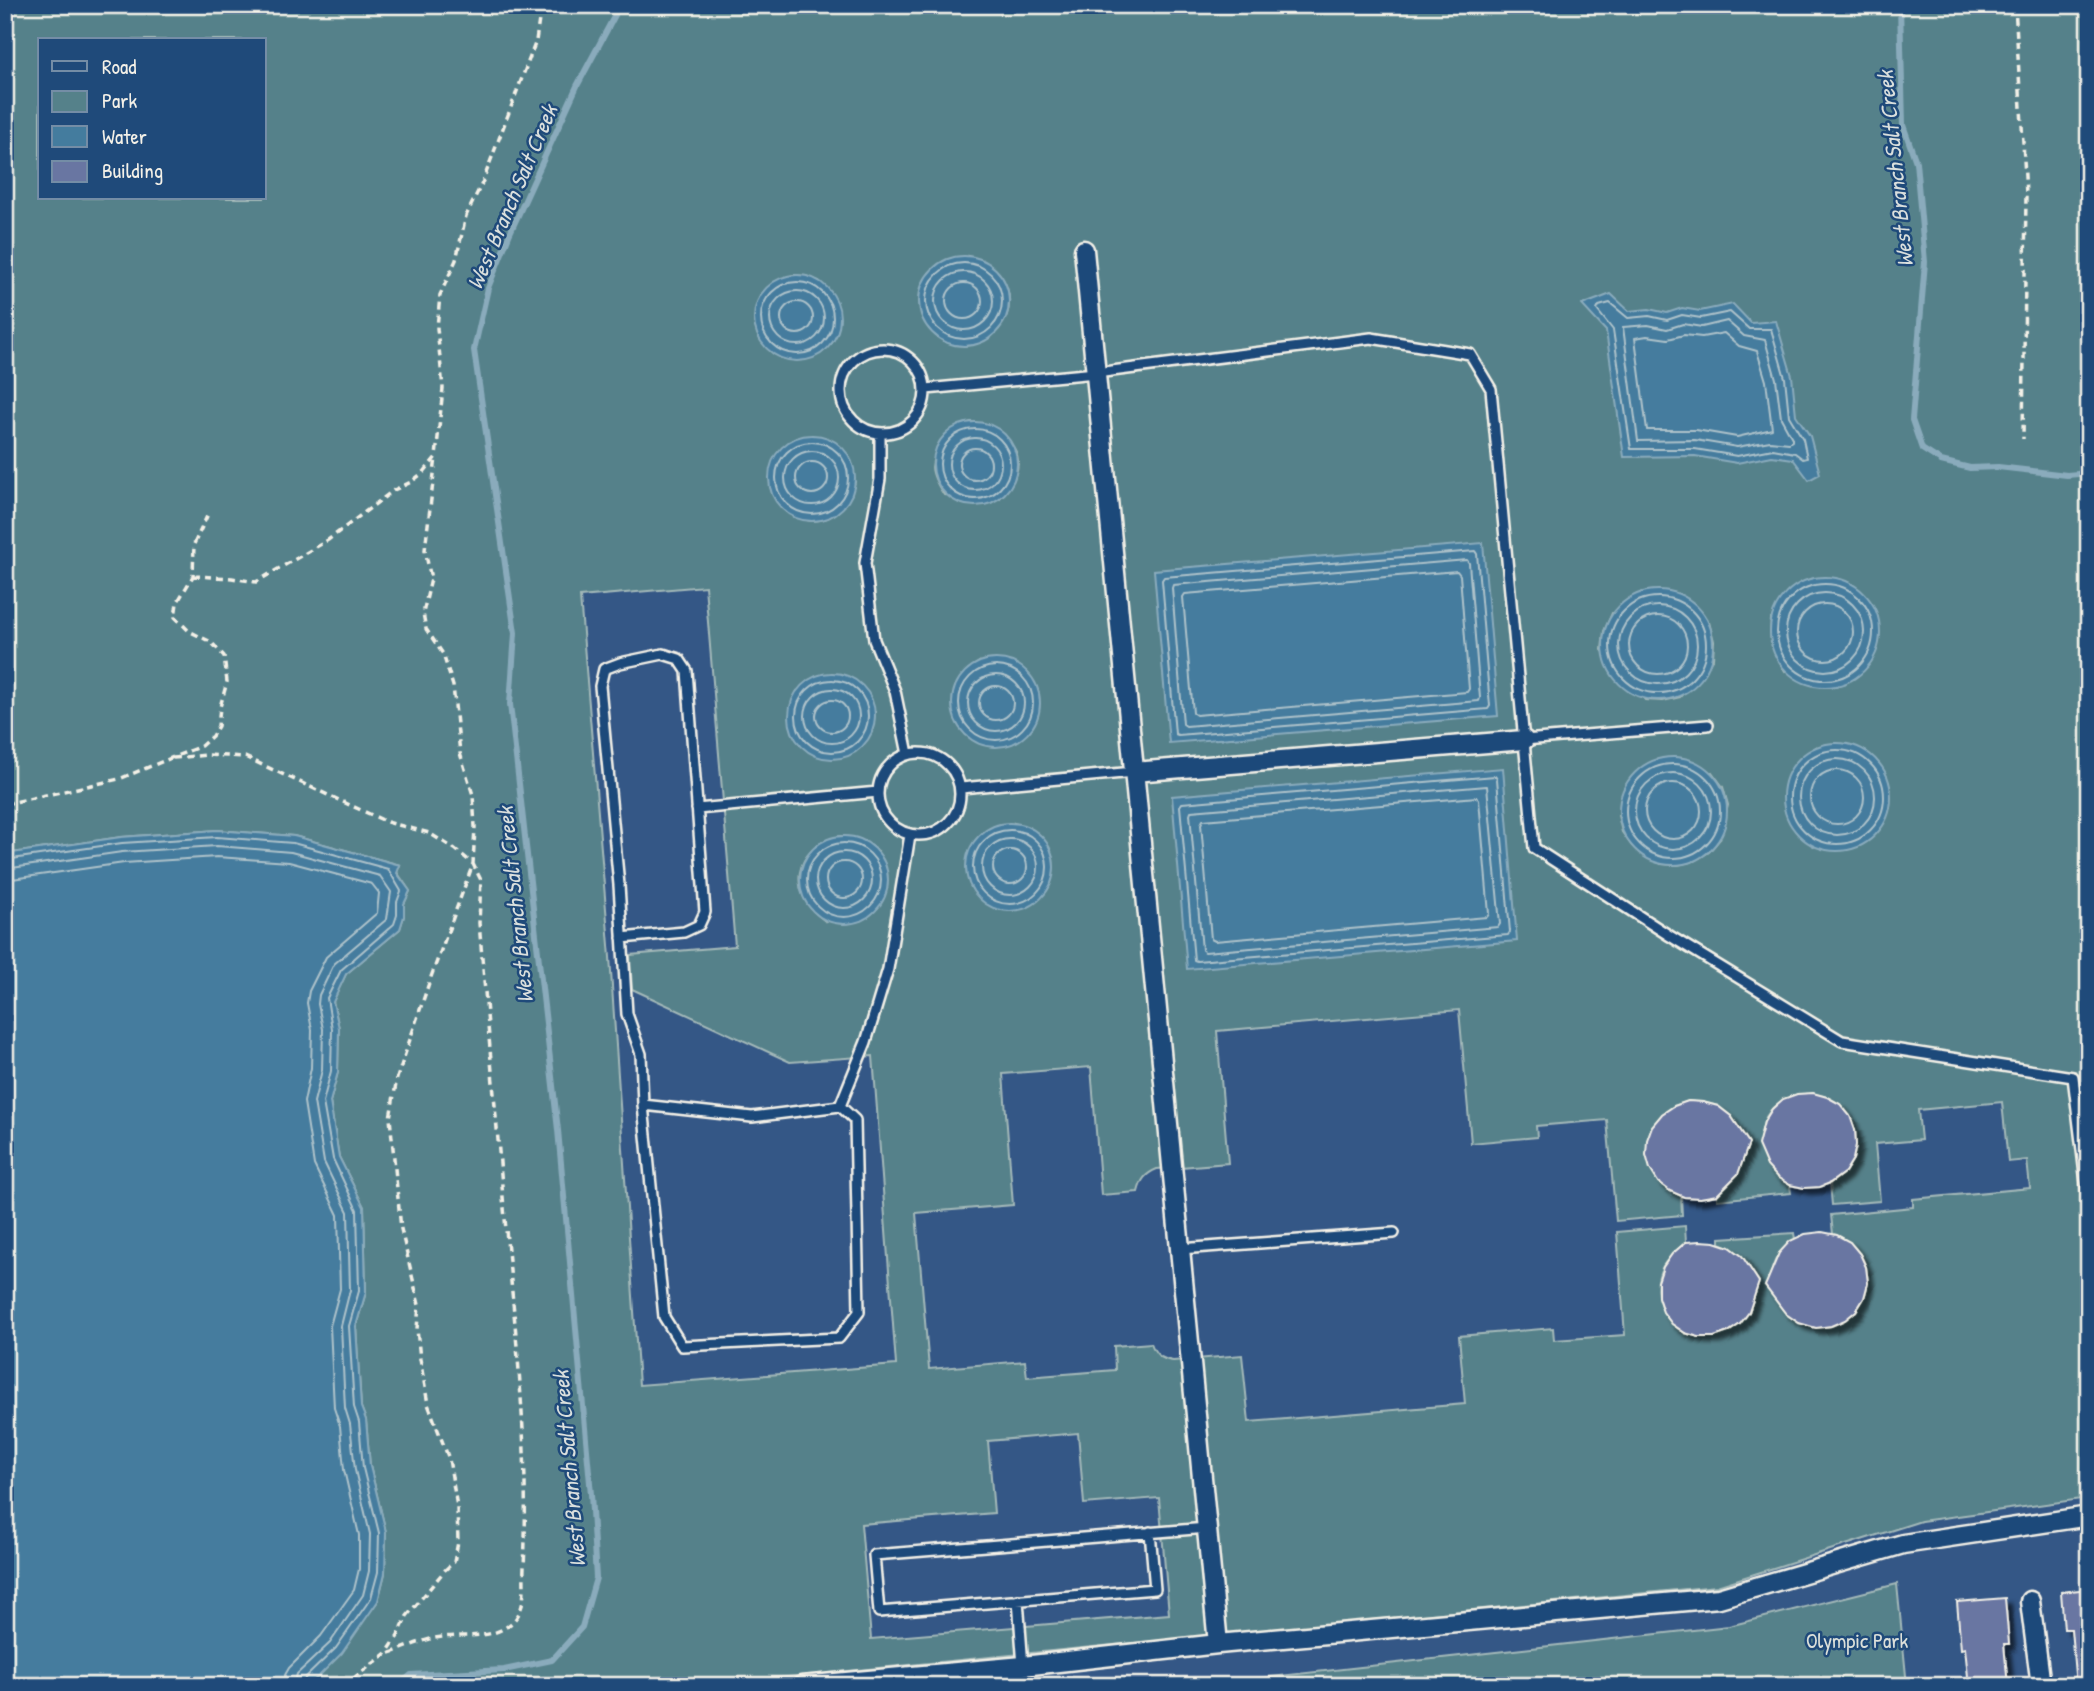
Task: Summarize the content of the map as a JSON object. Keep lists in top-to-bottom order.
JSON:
{
  "water": ["West Branch Salt Creek"],
  "parks": ["Olympic Park"],
  "legend": [
    "Road",
    "Park",
    "Water",
    "Building"
  ]
}
